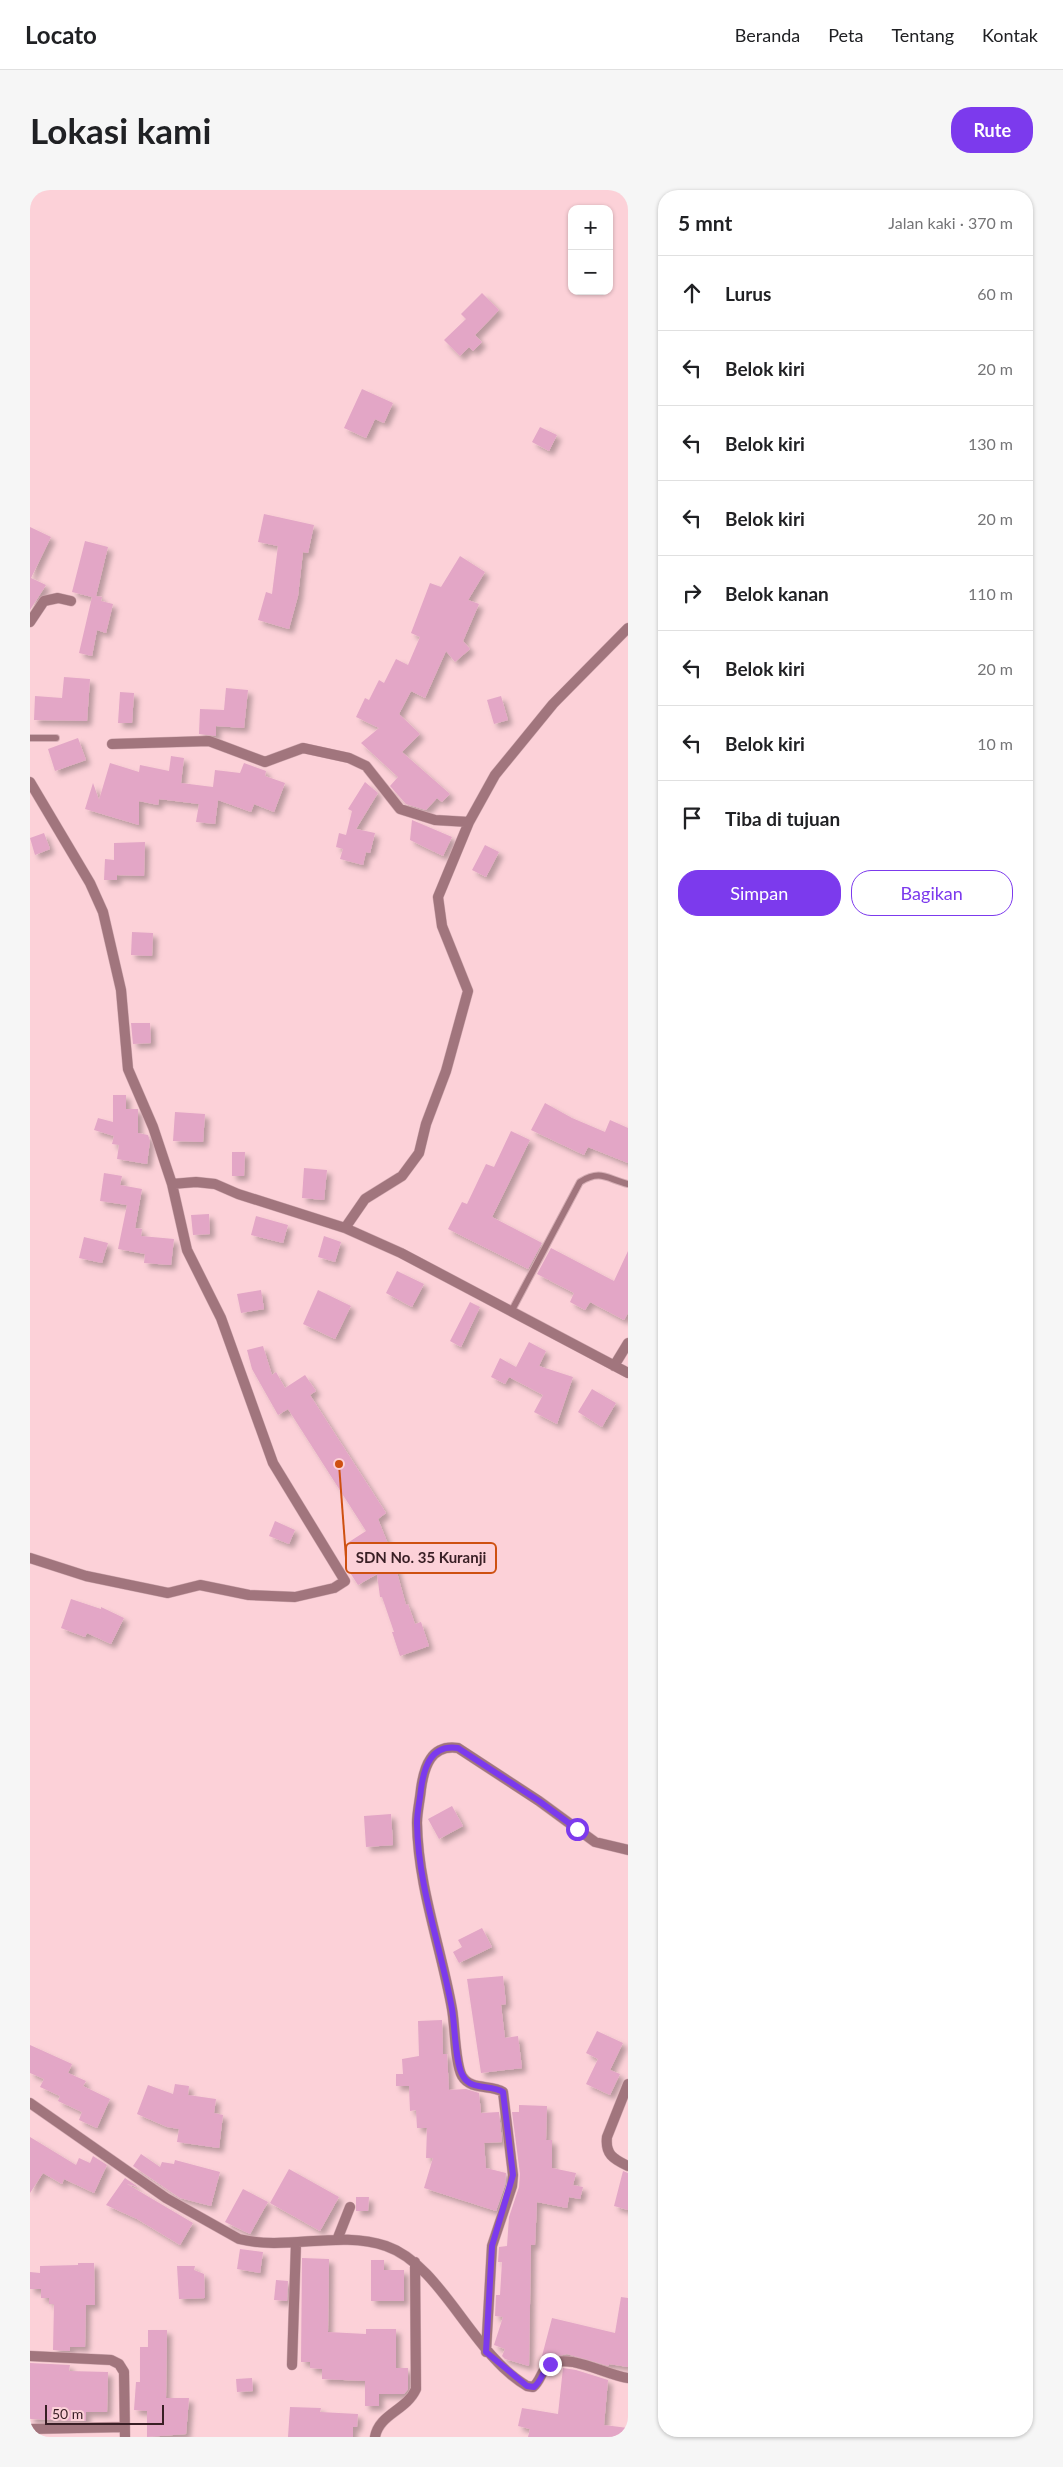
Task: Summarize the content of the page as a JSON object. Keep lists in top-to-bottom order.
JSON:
{
  "places": ["SDN No. 35 Kuranji"],
  "scale_bar": "50 m",
  "page": {
    "header": "Locato",
    "nav": [
      "Beranda",
      "Peta",
      "Tentang",
      "Kontak"
    ],
    "buttons": [
      "Rute",
      ["Simpan", "Bagikan"]
    ],
    "title": "Lokasi kami",
    "heading": ["5 mnt", "Jalan kaki · 370 m"],
    "map_buttons": ["+", "−"],
    "list": [
      ["Lurus", "60 m"],
      ["Belok kiri", "20 m"],
      ["Belok kiri", "130 m"],
      ["Belok kiri", "20 m"],
      ["Belok kanan", "110 m"],
      ["Belok kiri", "20 m"],
      ["Belok kiri", "10 m"],
      "Tiba di tujuan"
    ],
    "scale": "50 m"
  }
}
